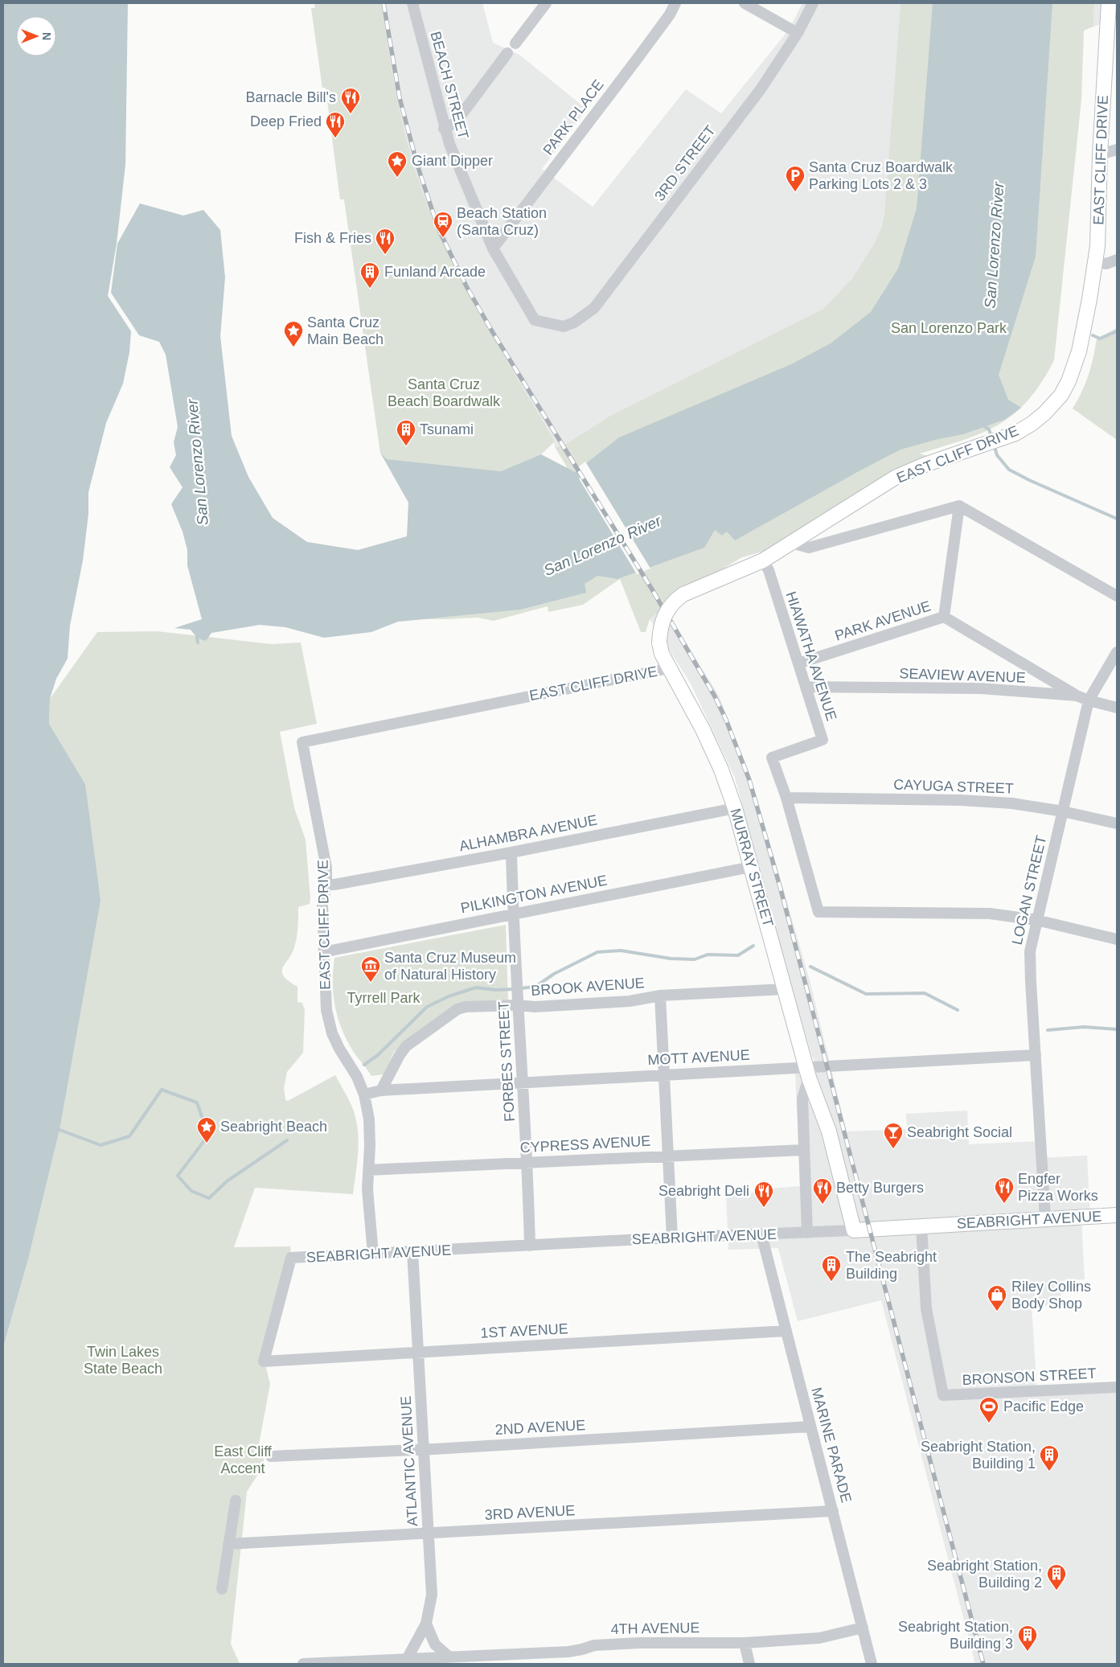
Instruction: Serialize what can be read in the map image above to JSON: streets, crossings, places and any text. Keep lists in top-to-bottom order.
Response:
{
  "streets": {
    "main road": ["EAST CLIFF DRIVE", "MURRAY STREET", "SEABRIGHT AVENUE"],
    "street": [
      "BEACH STREET",
      "PARK PLACE",
      "3RD STREET",
      "PARK AVENUE",
      "HIAWATHA AVENUE",
      "SEAVIEW AVENUE",
      "CAYUGA STREET",
      "ALHAMBRA AVENUE",
      "LOGAN STREET",
      "PILKINGTON AVENUE",
      "BROOK AVENUE",
      "MOTT AVENUE",
      "FORBES STREET",
      "CYPRESS AVENUE",
      "1ST AVENUE",
      "BRONSON STREET",
      "2ND AVENUE",
      "MARINE PARADE",
      "ATLANTIC AVENUE",
      "3RD AVENUE",
      "4TH AVENUE"
    ]
  },
  "crossings": [
    ["BEACH STREET", "PARK PLACE"],
    ["BEACH STREET", "3RD STREET"],
    ["EAST CLIFF DRIVE", "HIAWATHA AVENUE"],
    ["EAST CLIFF DRIVE", "ALHAMBRA AVENUE"],
    ["EAST CLIFF DRIVE", "MURRAY STREET"],
    ["EAST CLIFF DRIVE", "PILKINGTON AVENUE"],
    ["EAST CLIFF DRIVE", "MOTT AVENUE"],
    ["EAST CLIFF DRIVE", "CYPRESS AVENUE"],
    ["EAST CLIFF DRIVE", "SEABRIGHT AVENUE"],
    ["PARK AVENUE", "HIAWATHA AVENUE"],
    ["PARK AVENUE", "SEAVIEW AVENUE"],
    ["HIAWATHA AVENUE", "SEAVIEW AVENUE"],
    ["HIAWATHA AVENUE", "CAYUGA STREET"],
    ["HIAWATHA AVENUE", "LOGAN STREET"],
    ["SEAVIEW AVENUE", "LOGAN STREET"],
    ["CAYUGA STREET", "LOGAN STREET"],
    ["ALHAMBRA AVENUE", "MURRAY STREET"],
    ["ALHAMBRA AVENUE", "FORBES STREET"],
    ["MURRAY STREET", "PILKINGTON AVENUE"],
    ["MURRAY STREET", "BROOK AVENUE"],
    ["MURRAY STREET", "MOTT AVENUE"],
    ["MURRAY STREET", "SEABRIGHT AVENUE"],
    ["LOGAN STREET", "MOTT AVENUE"],
    ["LOGAN STREET", "SEABRIGHT AVENUE"],
    ["PILKINGTON AVENUE", "FORBES STREET"],
    ["BROOK AVENUE", "MOTT AVENUE"],
    ["BROOK AVENUE", "FORBES STREET"],
    ["MOTT AVENUE", "FORBES STREET"],
    ["FORBES STREET", "CYPRESS AVENUE"],
    ["FORBES STREET", "SEABRIGHT AVENUE"],
    ["SEABRIGHT AVENUE", "1ST AVENUE"],
    ["SEABRIGHT AVENUE", "BRONSON STREET"],
    ["SEABRIGHT AVENUE", "MARINE PARADE"],
    ["SEABRIGHT AVENUE", "ATLANTIC AVENUE"],
    ["1ST AVENUE", "MARINE PARADE"],
    ["1ST AVENUE", "ATLANTIC AVENUE"],
    ["2ND AVENUE", "MARINE PARADE"],
    ["2ND AVENUE", "ATLANTIC AVENUE"],
    ["MARINE PARADE", "3RD AVENUE"],
    ["MARINE PARADE", "4TH AVENUE"],
    ["ATLANTIC AVENUE", "3RD AVENUE"],
    ["ATLANTIC AVENUE", "4TH AVENUE"]
  ],
  "water": ["San Lorenzo River"],
  "parks": [
    "San Lorenzo Park",
    "Santa Cruz Beach Boardwalk",
    "Tyrrell Park",
    "Twin Lakes State Beach",
    "East Cliff Accent"
  ],
  "places": {
    "restaurant": [
      "Barnacle Bill's",
      "Deep Fried",
      "Fish & Fries",
      "Engfer Pizza Works",
      "Betty Burgers",
      "Seabright Deli"
    ],
    "place": ["Giant Dipper", "Santa Cruz Main Beach", "Seabright Beach"],
    "parking": ["Santa Cruz Boardwalk Parking Lots 2 & 3"],
    "station": ["Beach Station (Santa Cruz)"],
    "building": [
      "Funland Arcade",
      "Tsunami",
      "The Seabright Building",
      "Seabright Station, Building 1",
      "Seabright Station, Building 2",
      "Seabright Station, Building 3"
    ],
    "museum": ["Santa Cruz Museum of Natural History"],
    "bar": ["Seabright Social"],
    "shop": ["Riley Collins Body Shop"],
    "sports": ["Pacific Edge"]
  },
  "north": "right"
}
